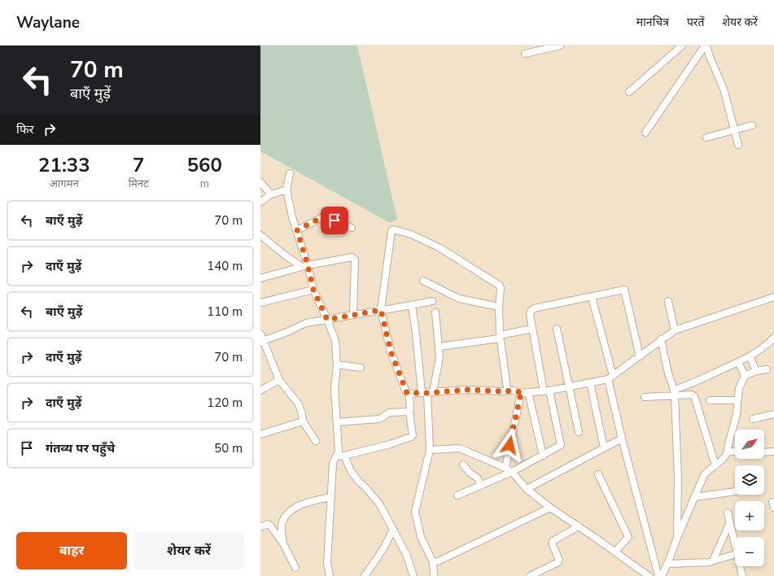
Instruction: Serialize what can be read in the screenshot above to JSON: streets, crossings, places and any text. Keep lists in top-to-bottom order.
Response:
{
  "north": "top right",
  "page": {
    "header": "Waylane",
    "nav": ["मानचित्र", "परतें", "शेयर करें"],
    "turn": ["70 m", "बाएँ मुड़ें"],
    "then": "फिर",
    "eta": [
      "21:33",
      "आगमन",
      "7",
      "मिनट",
      "560",
      "m"
    ],
    "list": [
      {
        "name": "बाएँ मुड़ें",
        "value": "70 m"
      },
      {
        "name": "दाएँ मुड़ें",
        "value": "140 m"
      },
      {
        "name": "बाएँ मुड़ें",
        "value": "110 m"
      },
      {
        "name": "दाएँ मुड़ें",
        "value": "70 m"
      },
      {
        "name": "दाएँ मुड़ें",
        "value": "120 m"
      },
      {
        "name": "गंतव्य पर पहुँचे",
        "value": "50 m"
      }
    ],
    "map_buttons": ["+", "−"],
    "buttons": ["बाहर", "शेयर करें"]
  }
}
